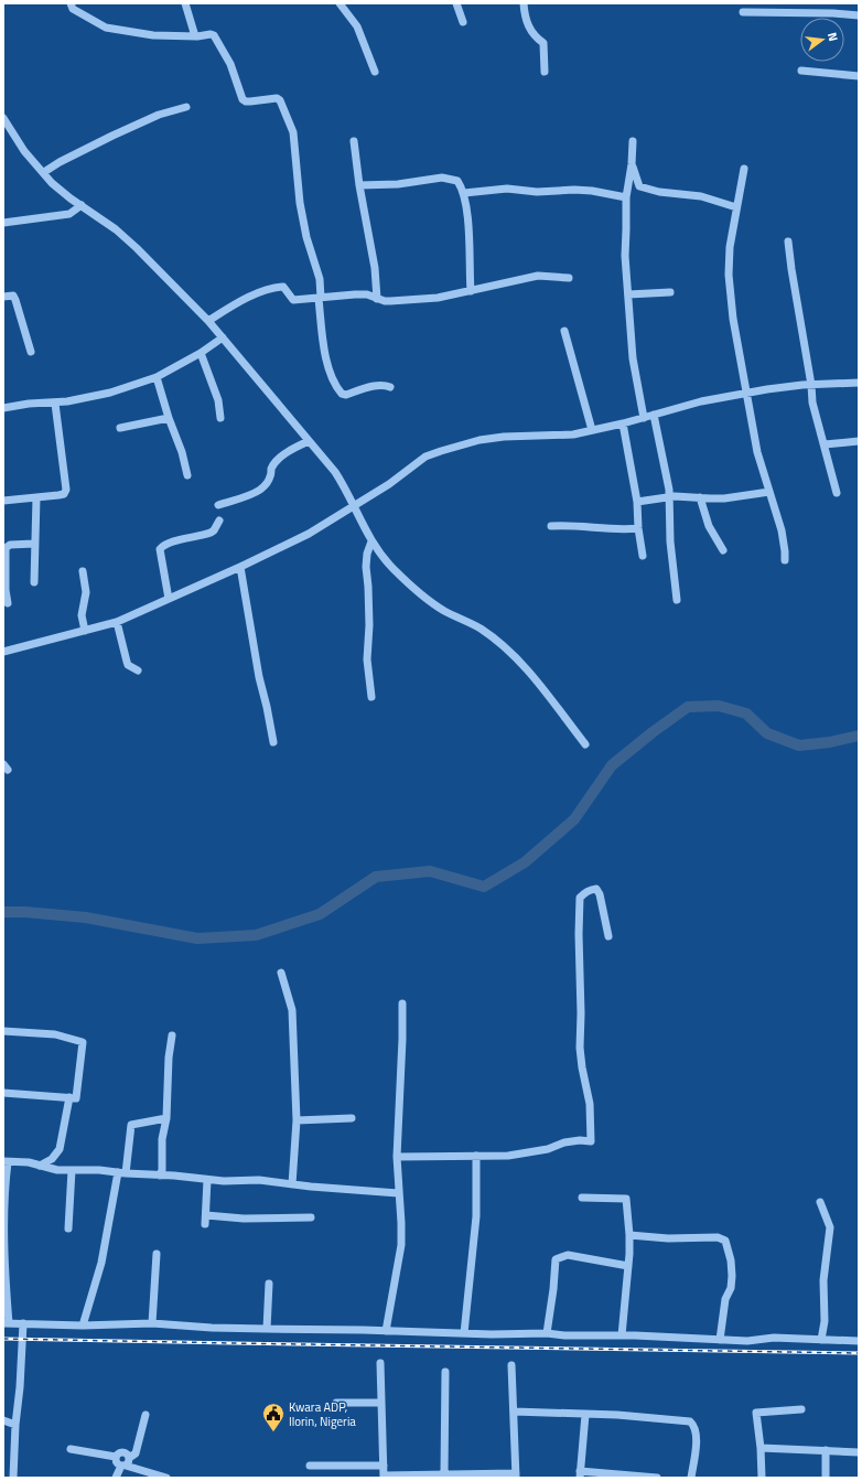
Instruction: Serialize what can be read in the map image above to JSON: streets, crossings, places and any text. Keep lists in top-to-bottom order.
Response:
{
  "places": {
    "public building": ["Kwara ADP, Ilorin, Nigeria"]
  },
  "north": "right"
}
